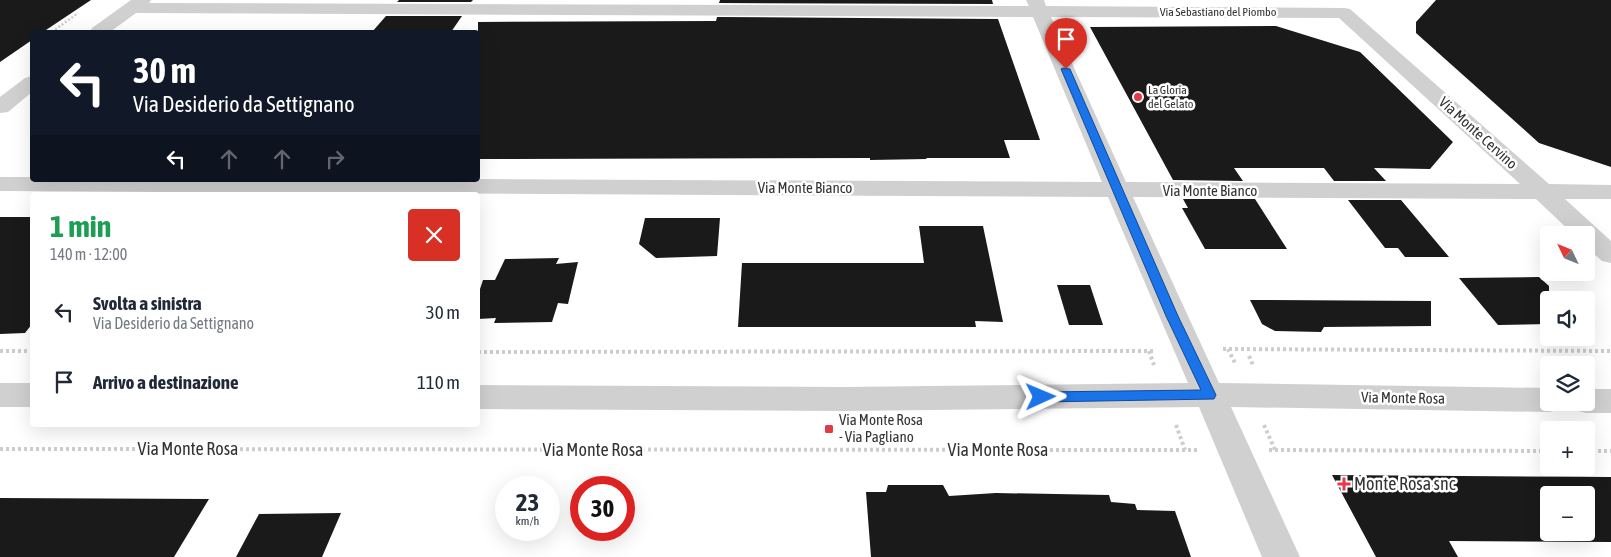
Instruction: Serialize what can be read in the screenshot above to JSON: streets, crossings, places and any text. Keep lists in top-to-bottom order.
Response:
{
  "streets": {
    "street": [
      "Via Sebastiano del Piombo",
      "Via Monte Cervino",
      "Via Monte Bianco",
      "Via Monte Rosa"
    ]
  },
  "crossings": [
    ["Via Sebastiano del Piombo", "Via Monte Cervino"],
    ["Via Monte Cervino", "Via Monte Bianco"]
  ],
  "places": {
    "other": ["La Gloria del Gelato"],
    "transit": ["Via Monte Rosa - Via Pagliano"],
    "health": ["Monte Rosa snc"]
  },
  "north": "top left",
  "page": {
    "turn": ["30 m", "Via Desiderio da Settignano"],
    "heading": ["1 min", "140 m · 12:00"],
    "map_buttons": ["+", "−"],
    "list": [
      {
        "name": "Svolta a sinistra",
        "note": "Via Desiderio da Settignano",
        "value": "30 m"
      },
      {
        "name": "Arrivo a destinazione",
        "value": "110 m"
      }
    ],
    "speed": "23 km/h",
    "limit": "30"
  }
}
